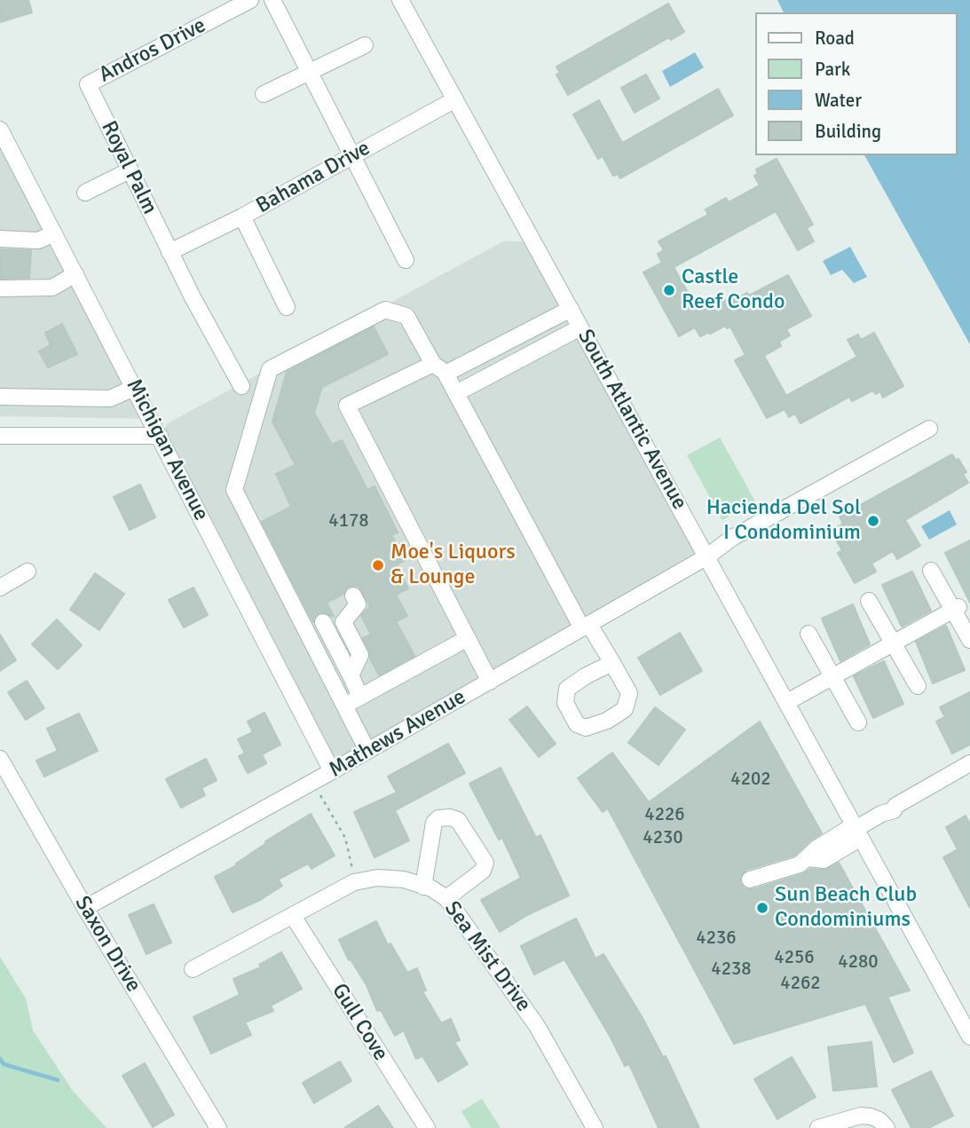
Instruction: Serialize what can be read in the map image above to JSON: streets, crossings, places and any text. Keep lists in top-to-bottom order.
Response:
{
  "streets": {
    "street": [
      "Andros Drive",
      "Royal Palm",
      "Bahama Drive",
      "South Atlantic Avenue",
      "Michigan Avenue",
      "Mathews Avenue",
      "Saxon Drive",
      "Sea Mist Drive",
      "Gull Cove"
    ]
  },
  "crossings": [
    ["Andros Drive", "Royal Palm"],
    ["Royal Palm", "Bahama Drive"],
    ["Bahama Drive", "South Atlantic Avenue"],
    ["South Atlantic Avenue", "Mathews Avenue"],
    ["Michigan Avenue", "Mathews Avenue"],
    ["Mathews Avenue", "Saxon Drive"],
    ["Sea Mist Drive", "Gull Cove"]
  ],
  "places": [
    "Castle Reef Condo",
    "Hacienda Del Sol I Condominium",
    "Moe's Liquors & Lounge",
    "Sun Beach Club Condominiums"
  ],
  "house_numbers": [
    "4178",
    "4202",
    "4226",
    "4230",
    "4236",
    "4256",
    "4280",
    "4238",
    "4262"
  ],
  "legend": [
    "Road",
    "Park",
    "Water",
    "Building"
  ]
}
